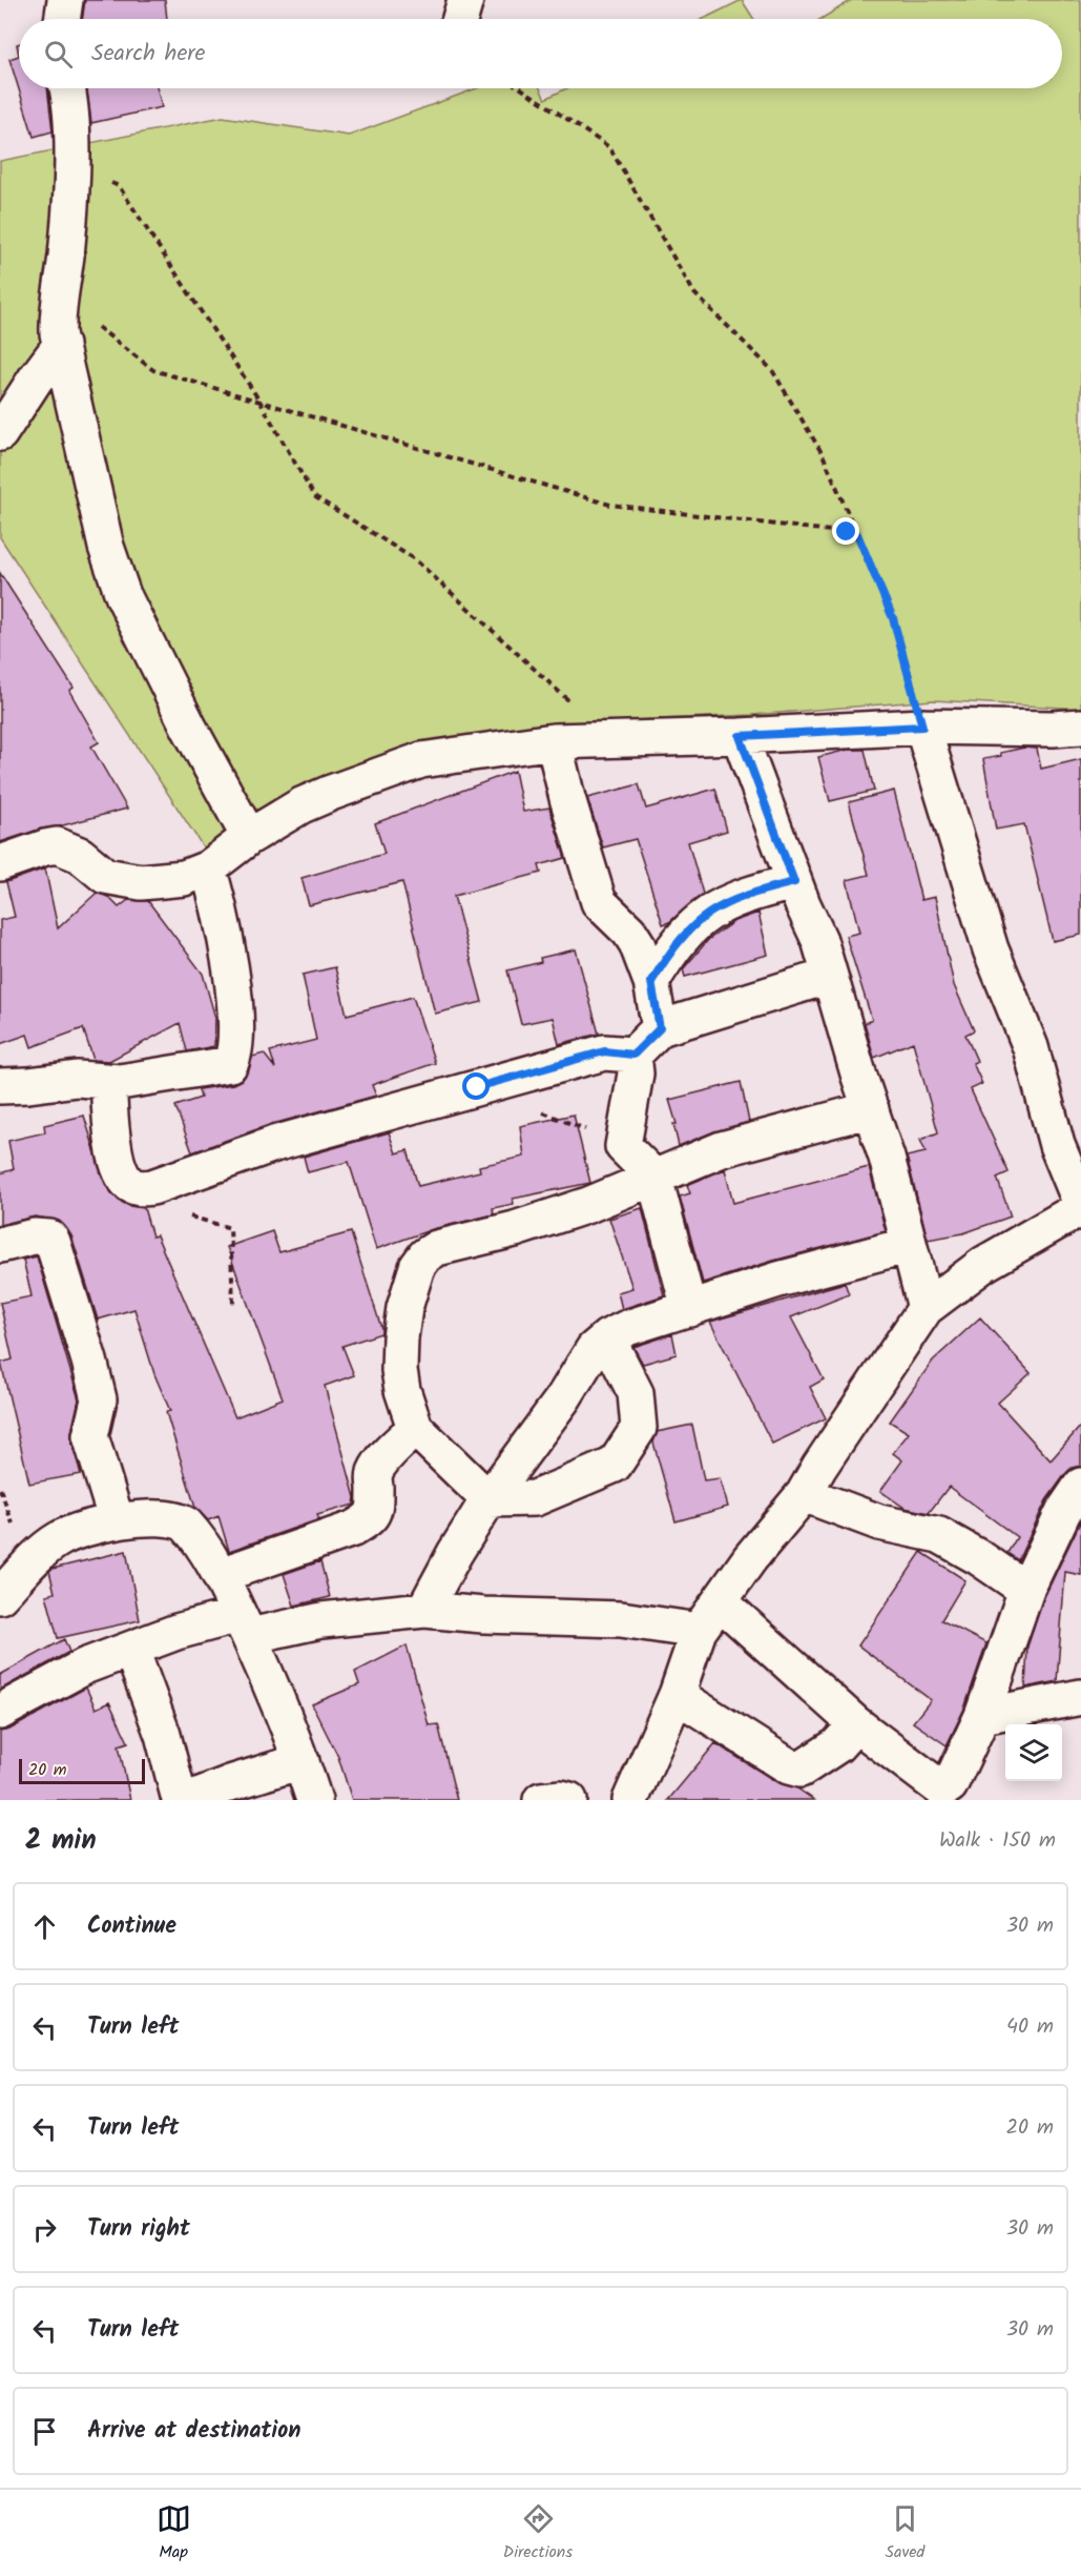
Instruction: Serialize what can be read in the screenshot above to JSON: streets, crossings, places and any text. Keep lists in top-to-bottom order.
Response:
{
  "scale_bar": "20 m",
  "page": {
    "search": "Search here",
    "scale": "20 m",
    "heading": ["2 min", "Walk · 150 m"],
    "list": [
      ["Continue", "30 m"],
      ["Turn left", "40 m"],
      ["Turn left", "20 m"],
      ["Turn right", "30 m"],
      ["Turn left", "30 m"],
      "Arrive at destination"
    ],
    "nav": ["Map", "Directions", "Saved"]
  }
}
